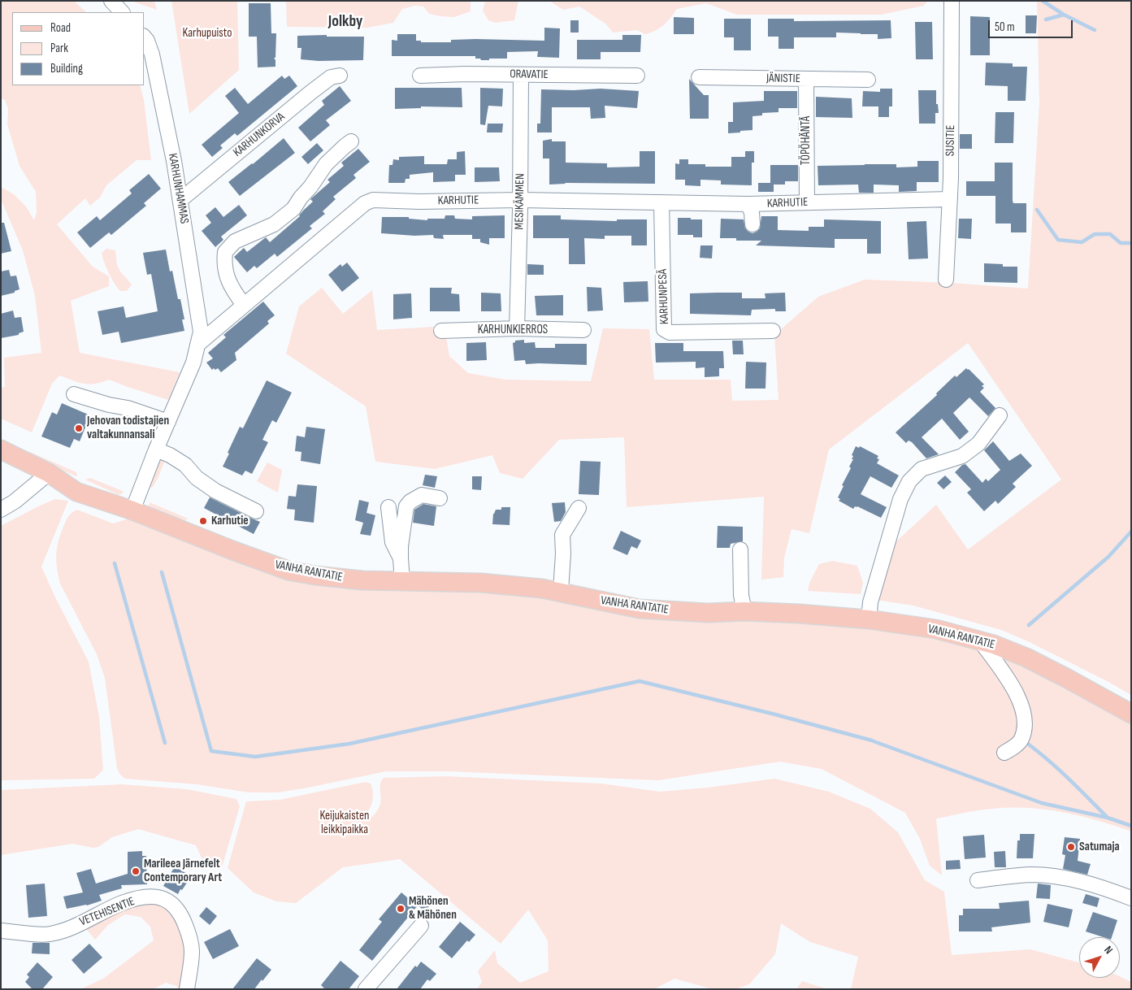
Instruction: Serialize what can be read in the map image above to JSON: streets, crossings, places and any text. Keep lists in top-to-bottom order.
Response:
{
  "streets": {
    "main road": ["VANHA RANTATIE"],
    "street": [
      "ORAVATIE",
      "JÄNISTIE",
      "KARHUNKORVA",
      "TÖPÖHÄNTÄ",
      "SUSITIE",
      "KARHUNHAMMAS",
      "KARHUTIE",
      "MESIKÄMMEN",
      "KARHUNPESÄ",
      "KARHUNKIERROS",
      "VETEHISENTIE"
    ]
  },
  "crossings": [
    ["ORAVATIE", "MESIKÄMMEN"],
    ["JÄNISTIE", "TÖPÖHÄNTÄ"],
    ["KARHUNKORVA", "KARHUNHAMMAS"],
    ["TÖPÖHÄNTÄ", "KARHUTIE"],
    ["SUSITIE", "KARHUTIE"],
    ["KARHUNHAMMAS", "KARHUTIE"],
    ["KARHUTIE", "MESIKÄMMEN"],
    ["KARHUTIE", "KARHUNPESÄ"],
    ["MESIKÄMMEN", "KARHUNKIERROS"]
  ],
  "districts": ["Jolkby"],
  "parks": ["Karhupuisto", "Keijukaisten leikkipaikka"],
  "places": [
    "Jehovan todistajien valtakunnansali",
    "Karhutie",
    "Satumaja",
    "Marileea Järnefelt Contemporary Art",
    "Mähönen & Mähönen"
  ],
  "legend": ["Road", "Park", "Building"],
  "scale_bar": "50 m",
  "north": "top right"
}
